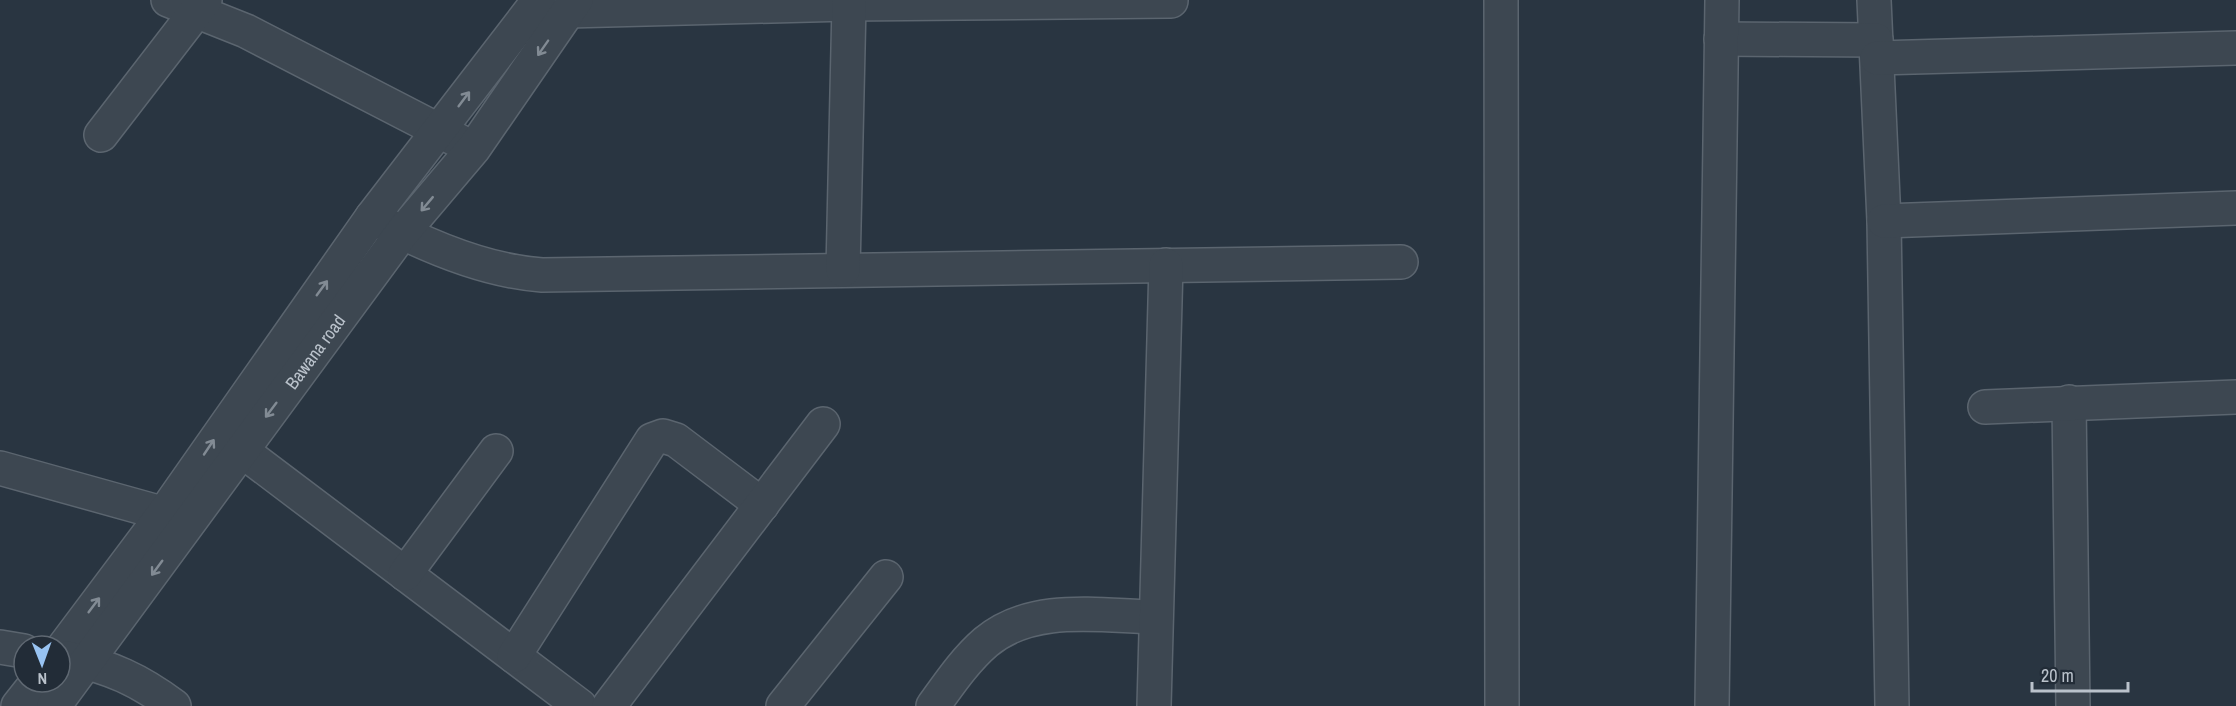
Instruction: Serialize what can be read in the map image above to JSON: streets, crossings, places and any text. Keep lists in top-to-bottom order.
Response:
{
  "streets": {
    "street": ["Bawana road"]
  },
  "scale_bar": "20 m",
  "north": "bottom"
}
